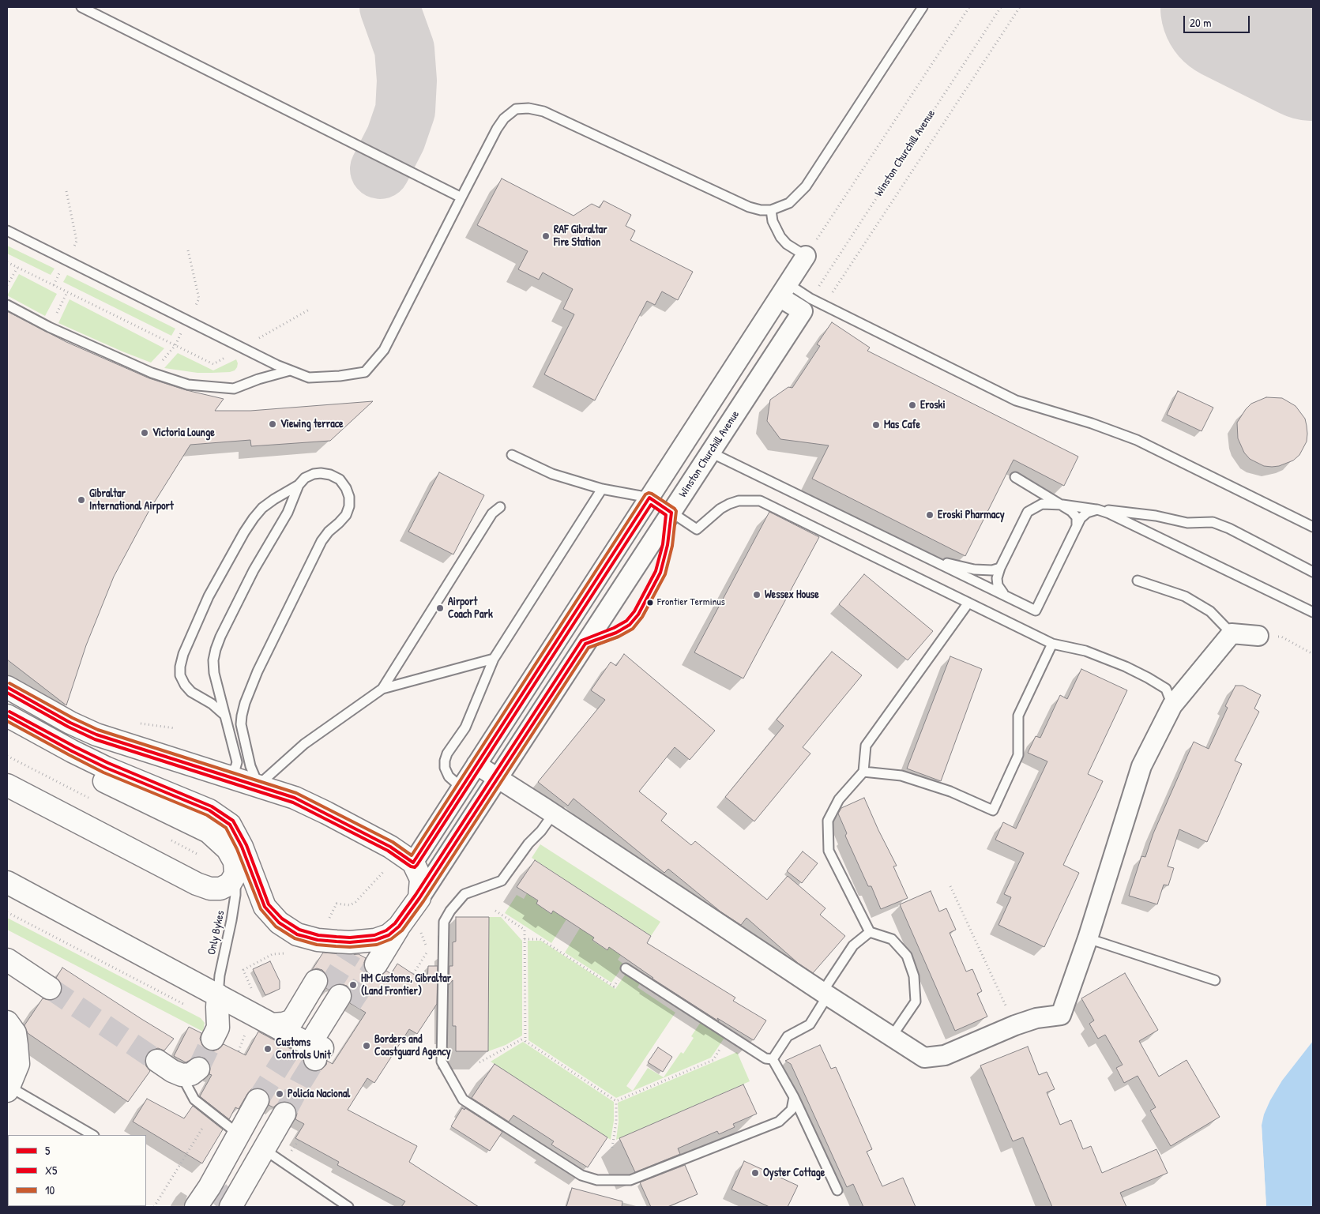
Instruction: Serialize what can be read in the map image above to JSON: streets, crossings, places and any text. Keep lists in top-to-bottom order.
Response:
{
  "streets": {
    "highway": ["Winston Churchill Avenue"],
    "lane": ["Only Bykes"]
  },
  "places": [
    "RAF Gibraltar Fire Station",
    "Eroski",
    "Viewing terrace",
    "Mas Cafe",
    "Victoria Lounge",
    "Gibraltar International Airport",
    "Eroski Pharmacy",
    "Wessex House",
    "Frontier Terminus",
    "Airport Coach Park",
    "HM Customs, Gibraltar (Land Frontier)",
    "Borders and Coastguard Agency",
    "Customs Controls Unit",
    "Policía Nacional",
    "Oyster Cottage"
  ],
  "lines": ["transit line 10", "transit line 5", "transit line X5"],
  "legend": ["5", "X5", "10"],
  "scale_bar": "20 m"
}
